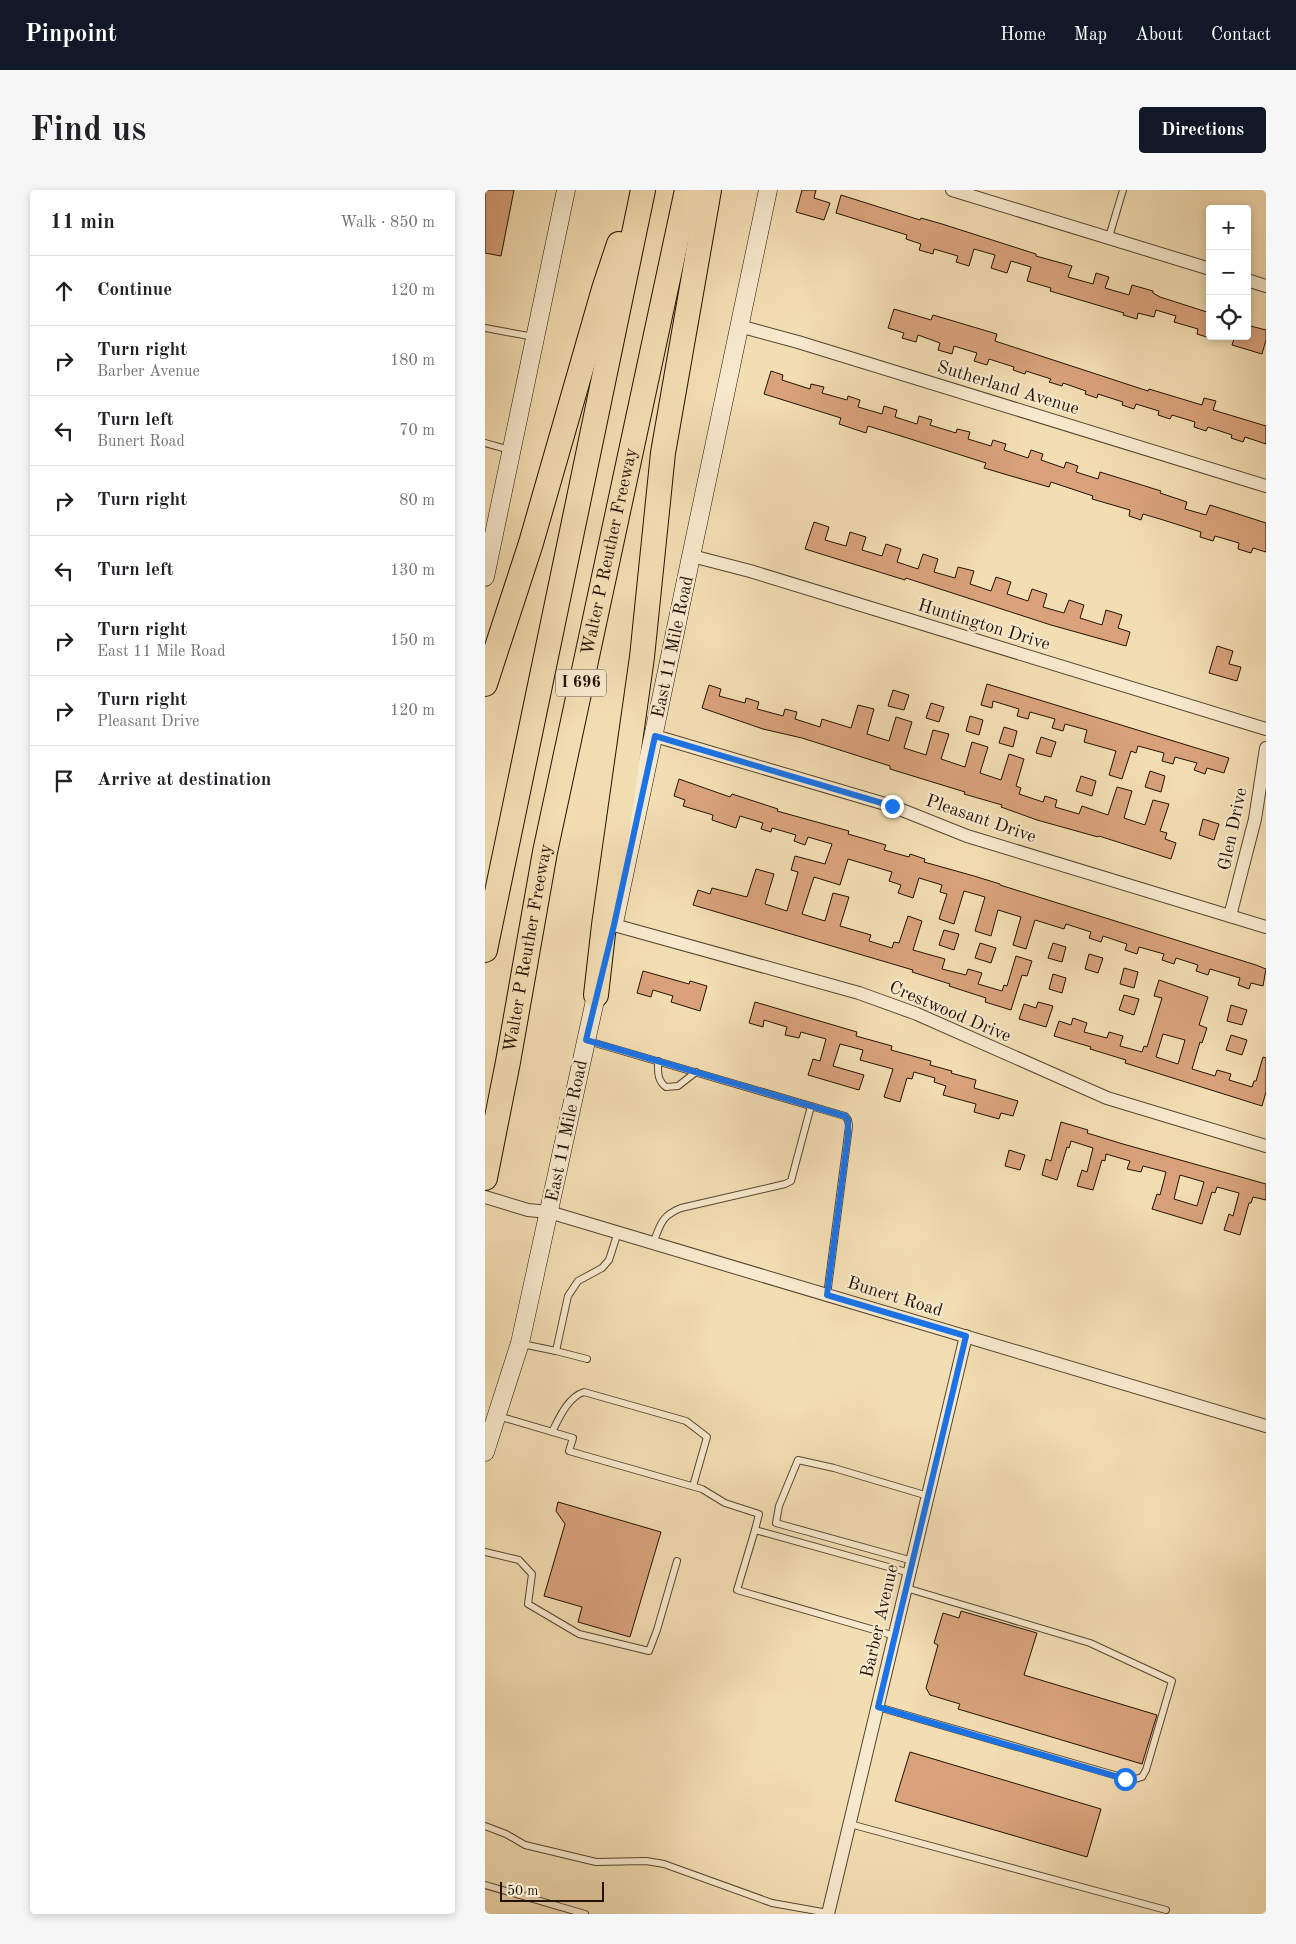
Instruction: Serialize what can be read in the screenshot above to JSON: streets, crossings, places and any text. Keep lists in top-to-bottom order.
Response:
{
  "streets": {
    "highway": ["Walter P Reuther Freeway", "I 696"],
    "main road": ["East 11 Mile Road"],
    "street": [
      "Sutherland Avenue",
      "Huntington Drive",
      "Pleasant Drive",
      "Glen Drive",
      "Crestwood Drive",
      "Bunert Road",
      "Barber Avenue"
    ]
  },
  "crossings": [
    ["Sutherland Avenue", "East 11 Mile Road"],
    ["Huntington Drive", "East 11 Mile Road"],
    ["East 11 Mile Road", "Pleasant Drive"],
    ["East 11 Mile Road", "Crestwood Drive"],
    ["East 11 Mile Road", "Bunert Road"],
    ["Pleasant Drive", "Glen Drive"],
    ["Bunert Road", "Barber Avenue"]
  ],
  "scale_bar": "50 m",
  "page": {
    "header": "Pinpoint",
    "nav": [
      "Home",
      "Map",
      "About",
      "Contact"
    ],
    "buttons": "Directions",
    "title": "Find us",
    "heading": ["11 min", "Walk · 850 m"],
    "map_buttons": ["+", "−"],
    "list": [
      ["Continue", "120 m"],
      ["Turn right", "Barber Avenue", "180 m"],
      ["Turn left", "Bunert Road", "70 m"],
      ["Turn right", "80 m"],
      ["Turn left", "130 m"],
      ["Turn right", "East 11 Mile Road", "150 m"],
      ["Turn right", "Pleasant Drive", "120 m"],
      "Arrive at destination"
    ],
    "scale": "50 m"
  }
}
